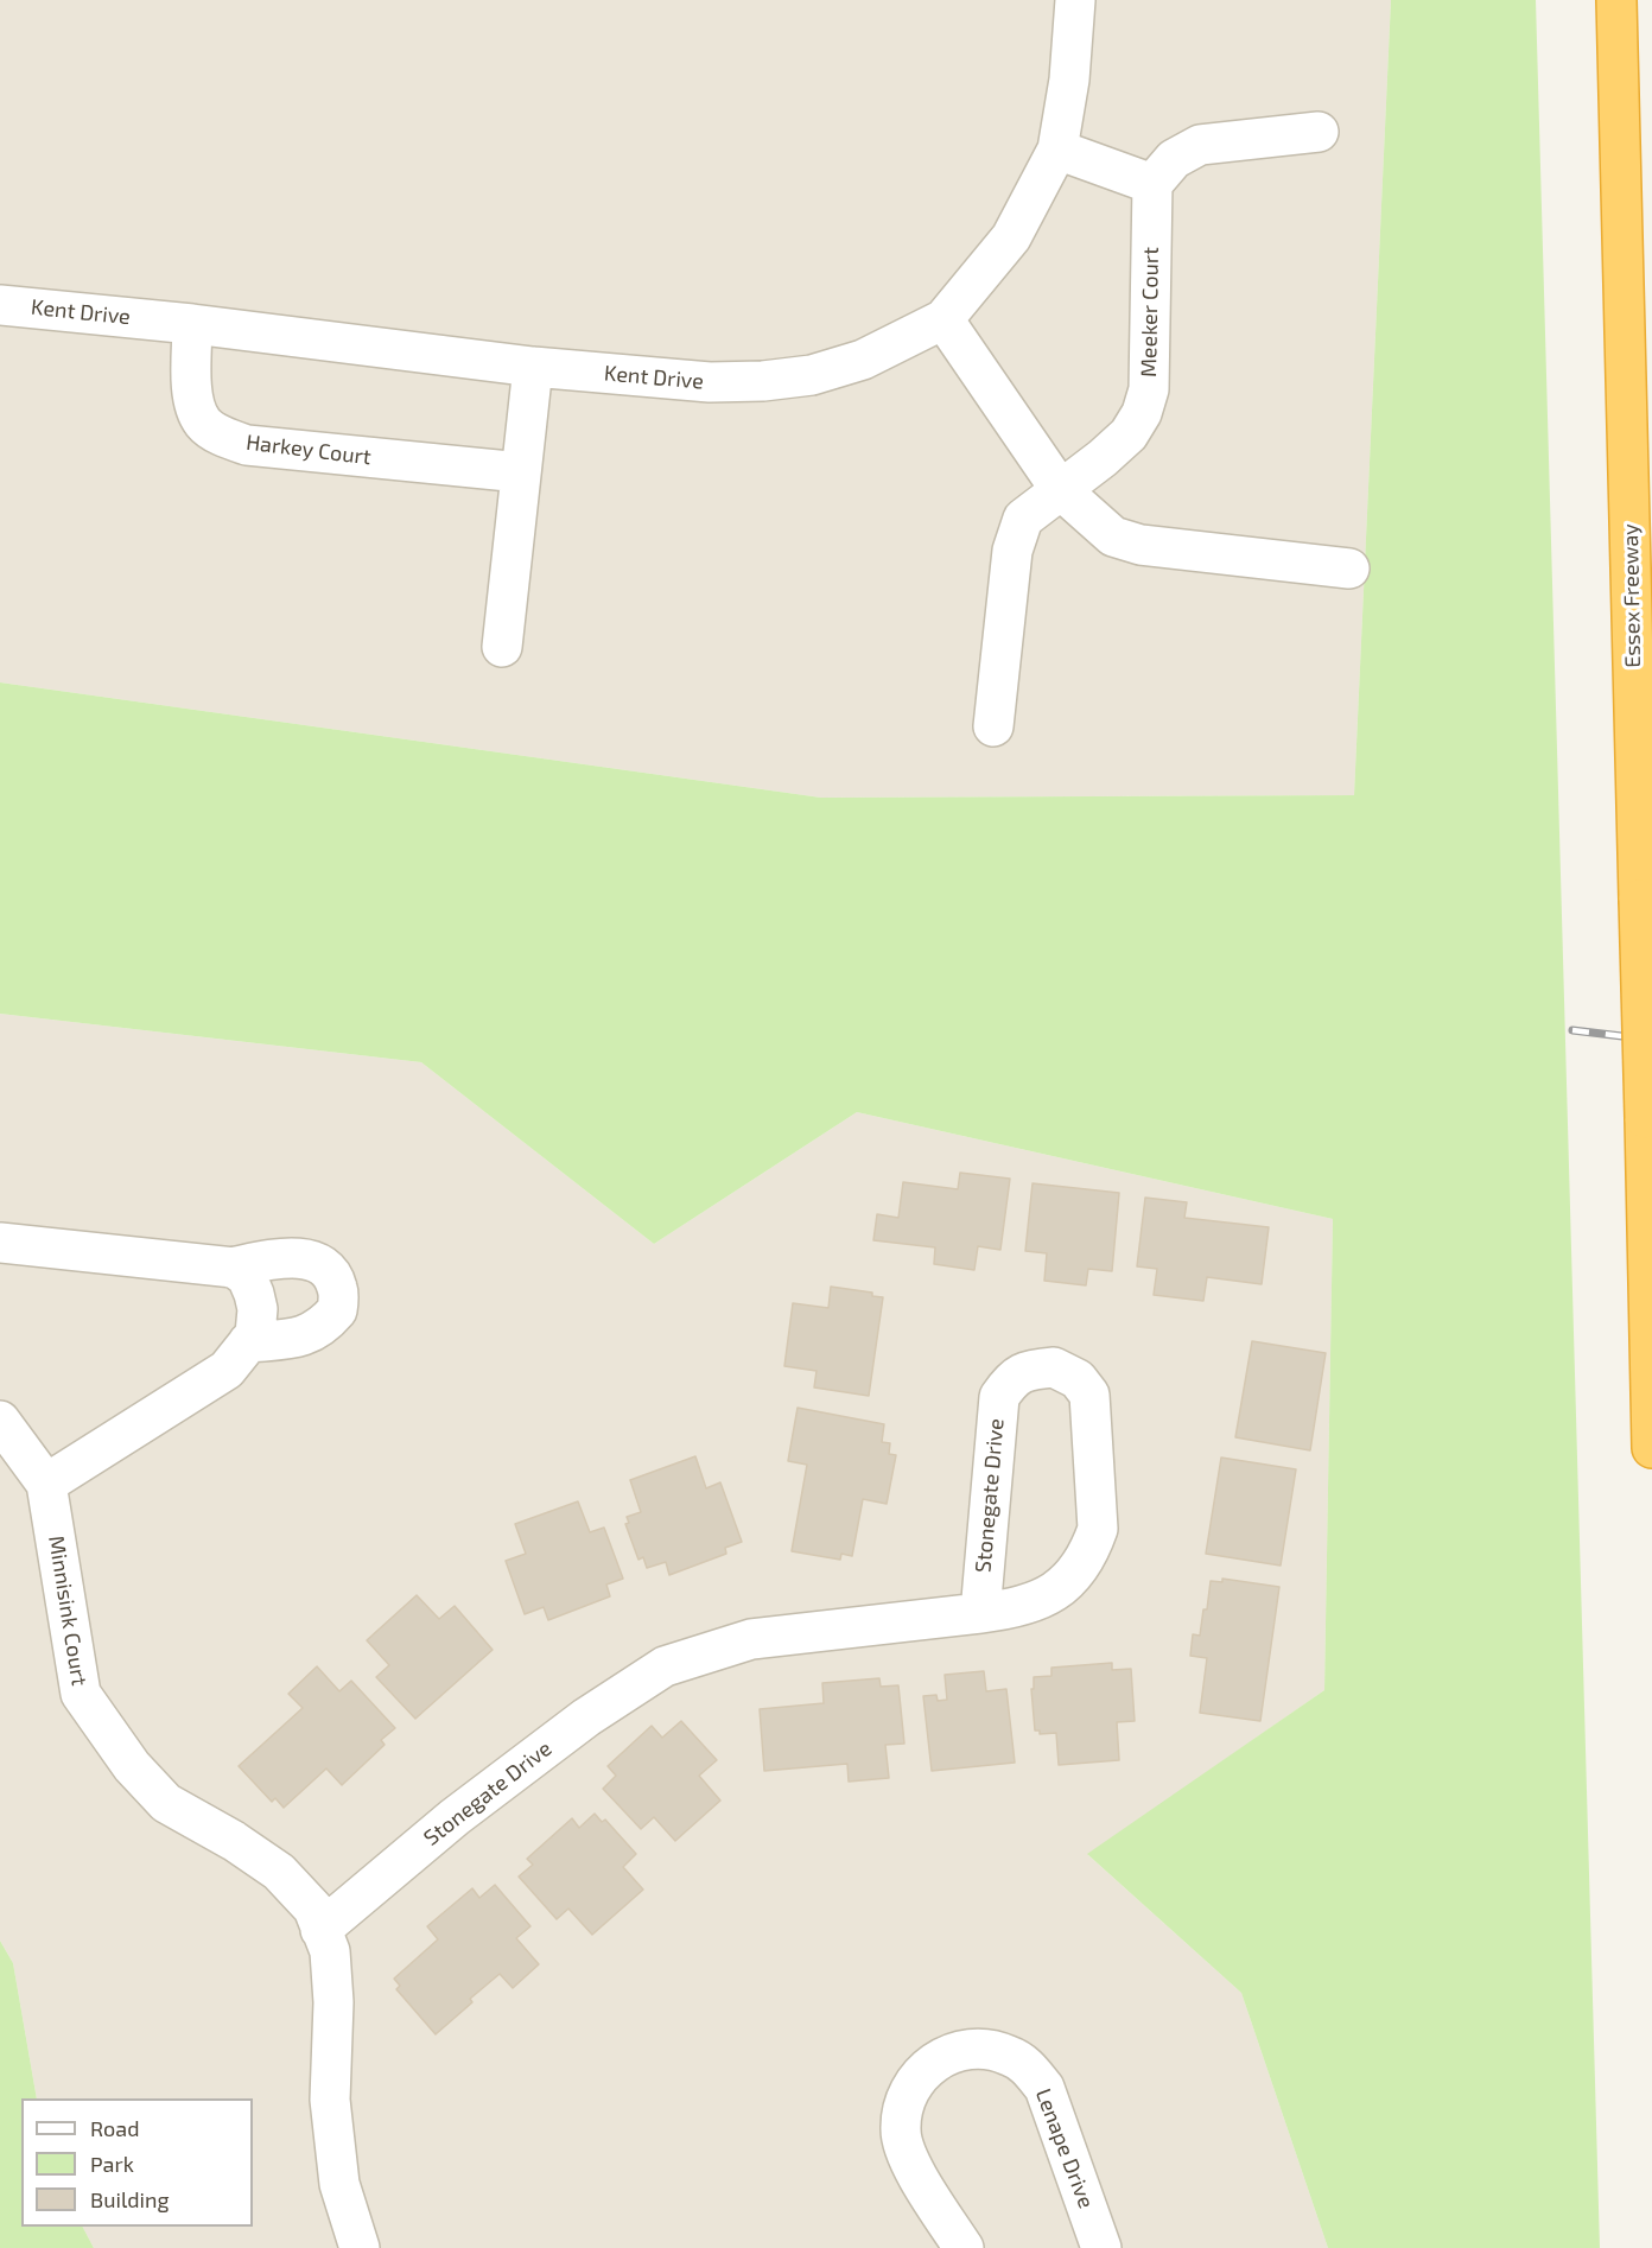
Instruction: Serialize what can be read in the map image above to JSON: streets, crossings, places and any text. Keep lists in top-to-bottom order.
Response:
{
  "streets": {
    "highway": ["Essex Freeway"],
    "street": [
      "Kent Drive",
      "Meeker Court",
      "Harkey Court",
      "Stonegate Drive",
      "Minnisink Court",
      "Lenape Drive"
    ]
  },
  "crossings": [
    ["Kent Drive", "Harkey Court"],
    ["Stonegate Drive", "Minnisink Court"]
  ],
  "legend": ["Road", "Park", "Building"]
}
